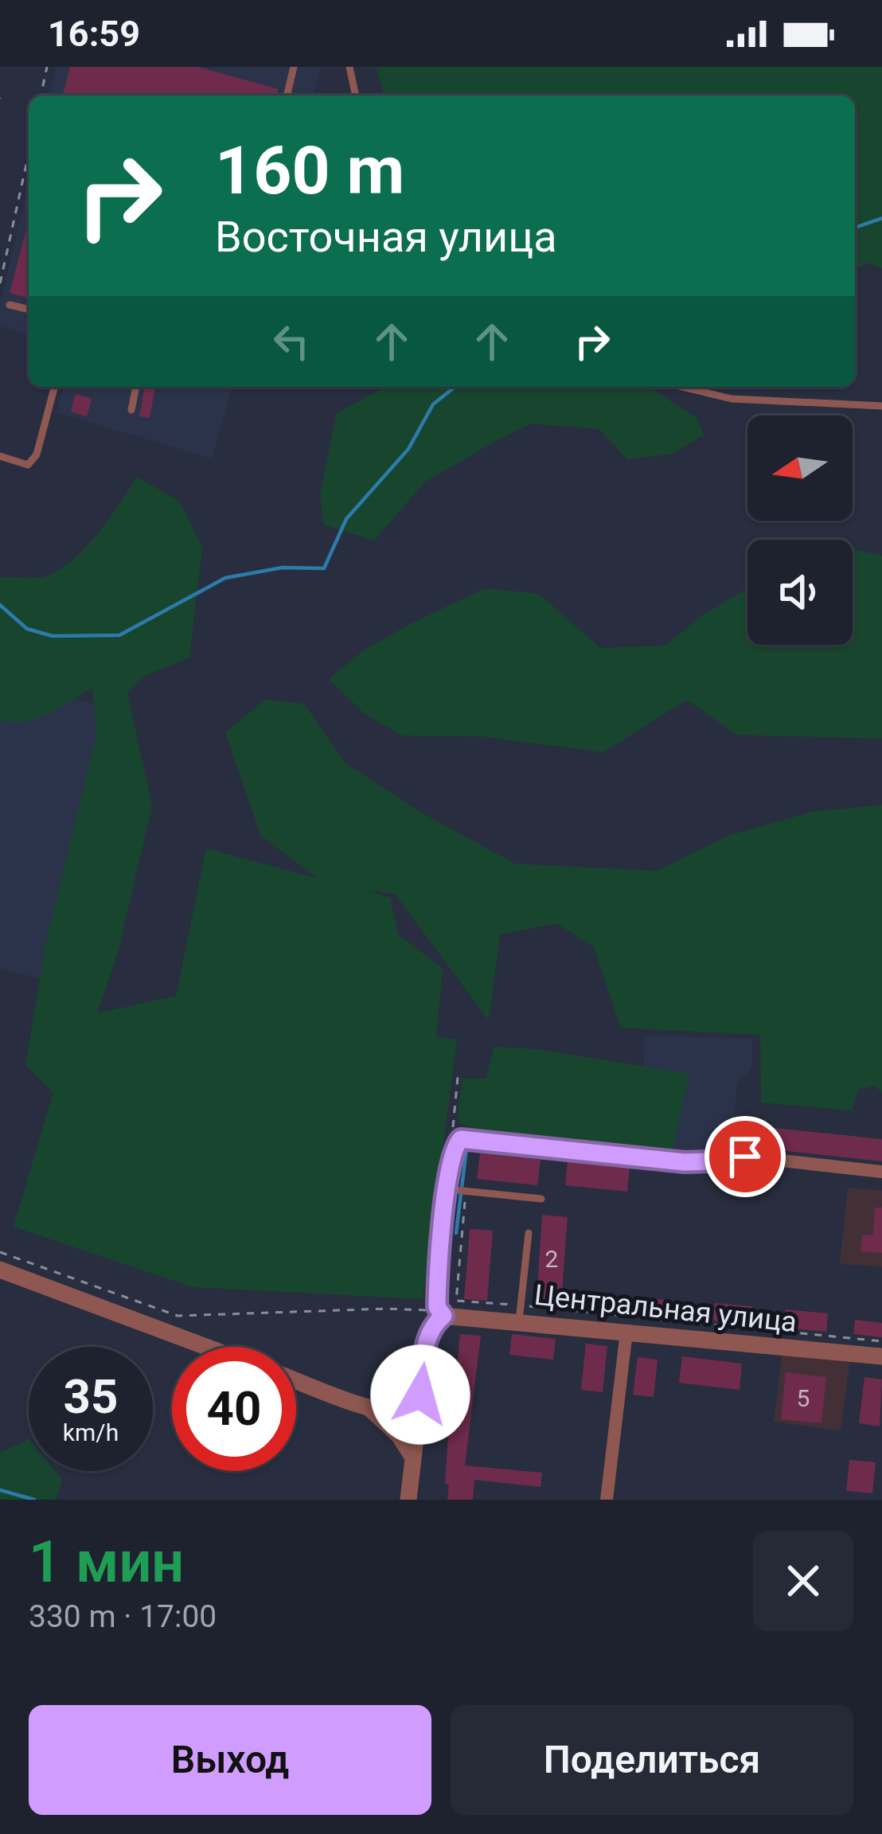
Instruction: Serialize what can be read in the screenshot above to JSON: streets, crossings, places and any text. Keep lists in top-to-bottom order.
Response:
{
  "streets": {
    "street": ["Центральная улица"]
  },
  "house_numbers": ["2", "5"],
  "north": "left",
  "page": {
    "status": "16:59",
    "turn": ["160 m", "Восточная улица"],
    "speed": "35 km/h",
    "limit": "40",
    "heading": ["1 мин", "330 m · 17:00"],
    "buttons": ["Выход", "Поделиться"]
  }
}
